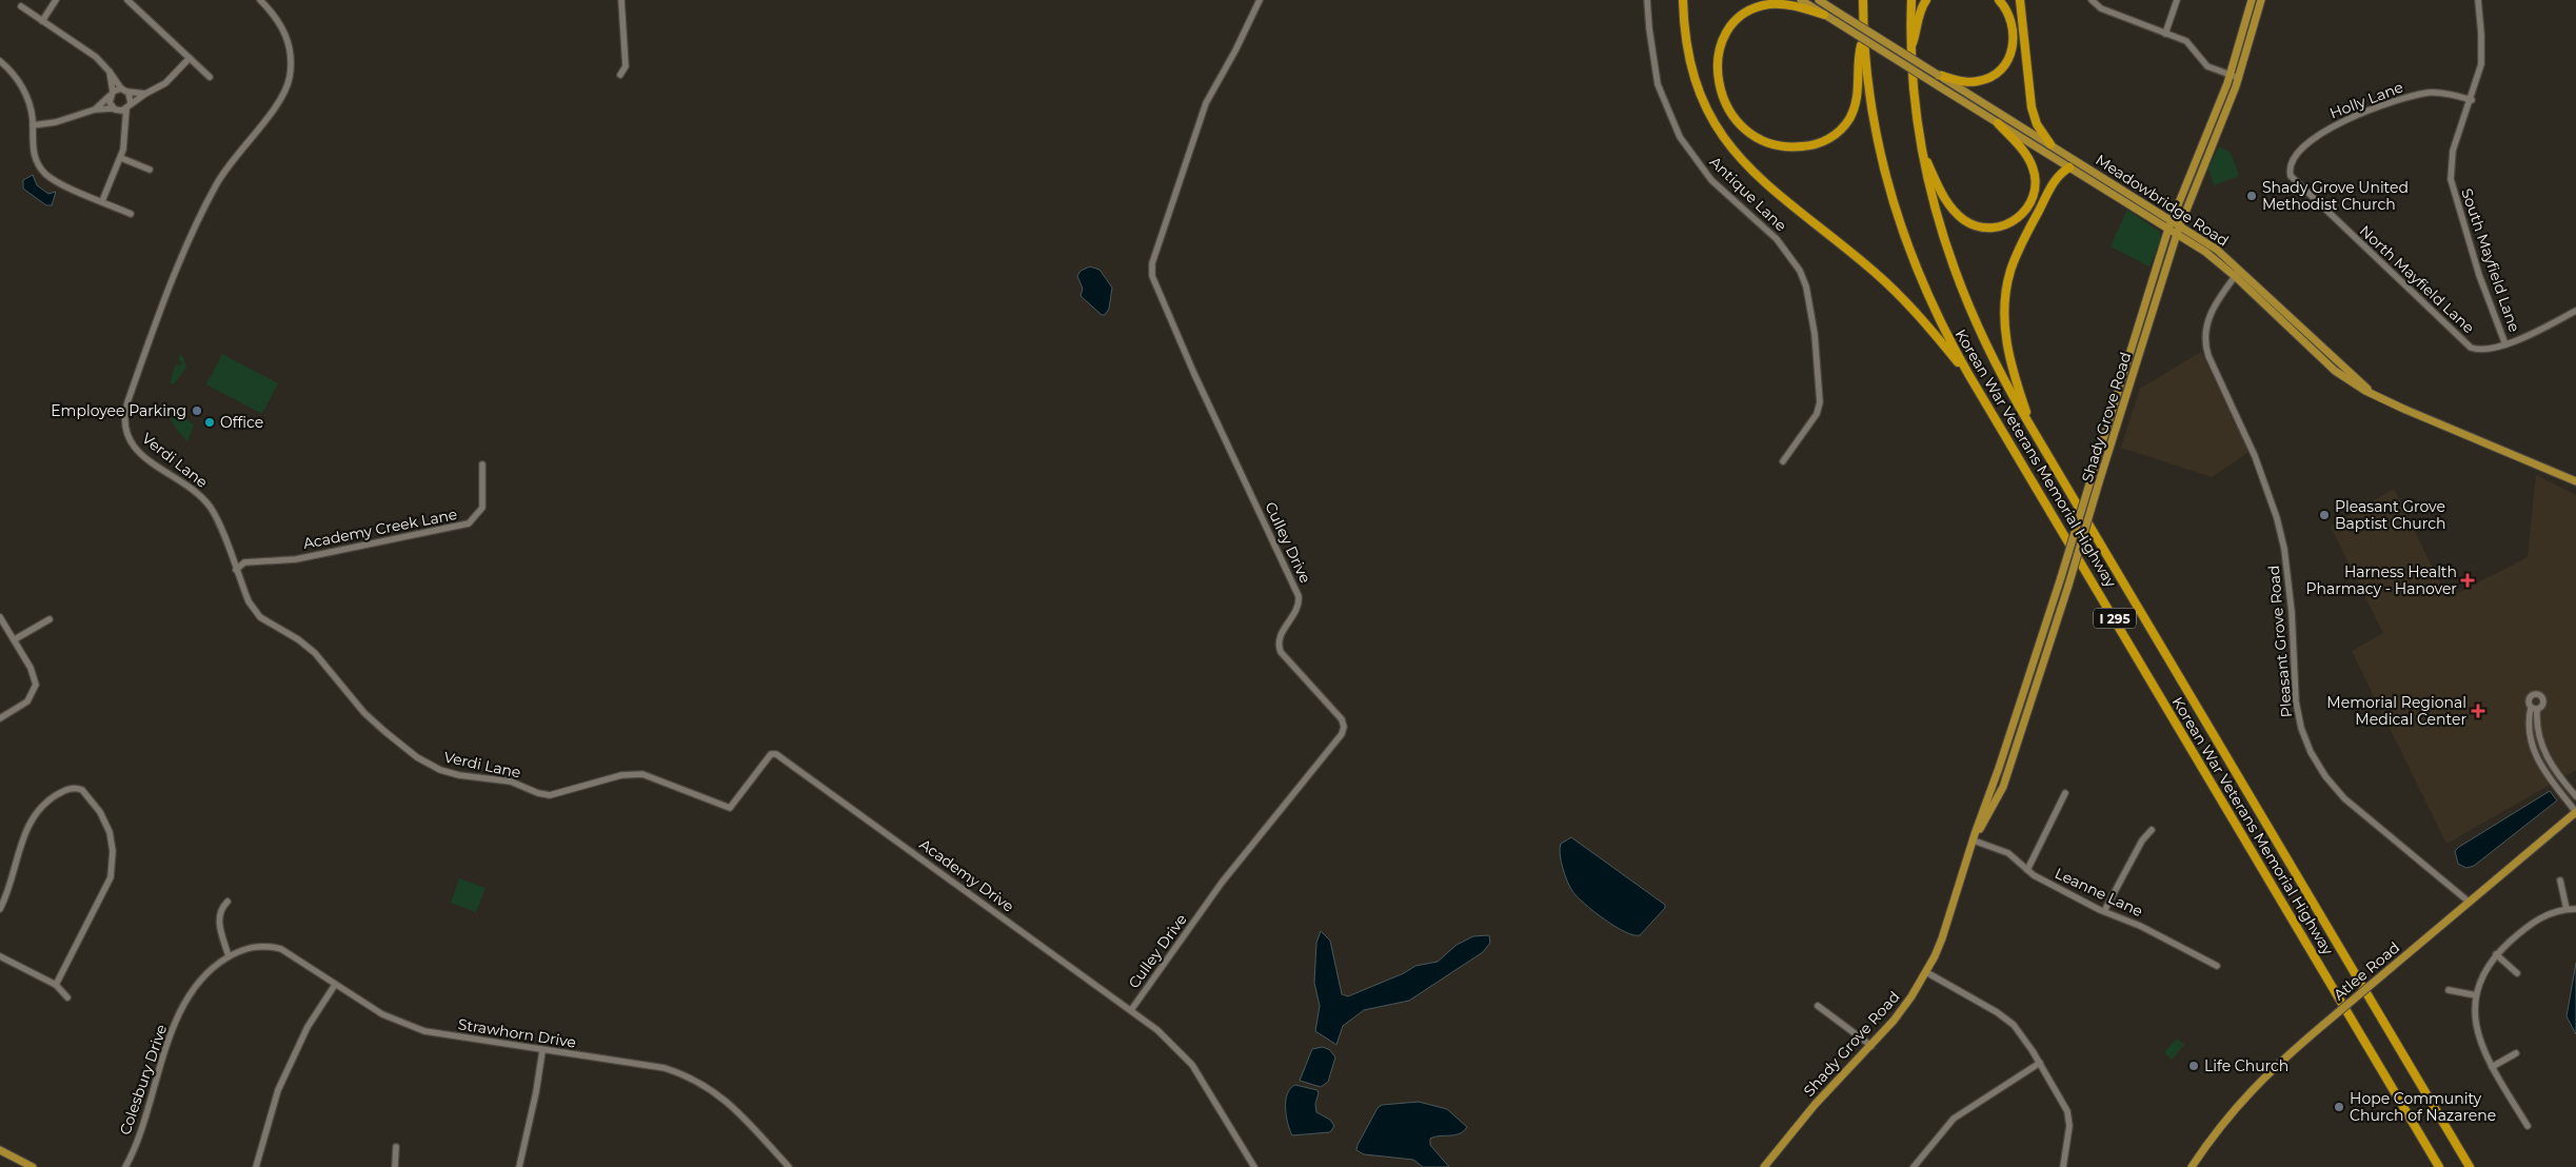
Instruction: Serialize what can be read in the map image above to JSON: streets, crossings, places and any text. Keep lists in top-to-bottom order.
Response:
{
  "streets": {
    "highway": ["Korean War Veterans Memorial Highway", "I 295"],
    "main road": ["Meadowbridge Road", "Shady Grove Road", "Atlee Road"],
    "street": [
      "Holly Lane",
      "Antique Lane",
      "South Mayfield Lane",
      "North Mayfield Lane",
      "Verdi Lane",
      "Academy Creek Lane",
      "Culley Drive",
      "Pleasant Grove Road",
      "Academy Drive",
      "Leanne Lane",
      "Strawhorn Drive",
      "Colesbury Drive"
    ]
  },
  "crossings": [
    ["Holly Lane", "South Mayfield Lane"],
    ["Holly Lane", "North Mayfield Lane"],
    ["Meadowbridge Road", "Shady Grove Road"],
    ["Meadowbridge Road", "Pleasant Grove Road"],
    ["South Mayfield Lane", "North Mayfield Lane"],
    ["Shady Grove Road", "Leanne Lane"],
    ["Verdi Lane", "Academy Creek Lane"],
    ["Verdi Lane", "Academy Drive"],
    ["Culley Drive", "Academy Drive"],
    ["Pleasant Grove Road", "Atlee Road"],
    ["Strawhorn Drive", "Colesbury Drive"]
  ],
  "places": {
    "other": [
      "Shady Grove United Methodist Church",
      "Employee Parking",
      "Office",
      "Pleasant Grove Baptist Church",
      "Life Church",
      "Hope Community Church of Nazarene"
    ],
    "health": ["Harness Health Pharmacy - Hanover", "Memorial Regional Medical Center"]
  }
}
